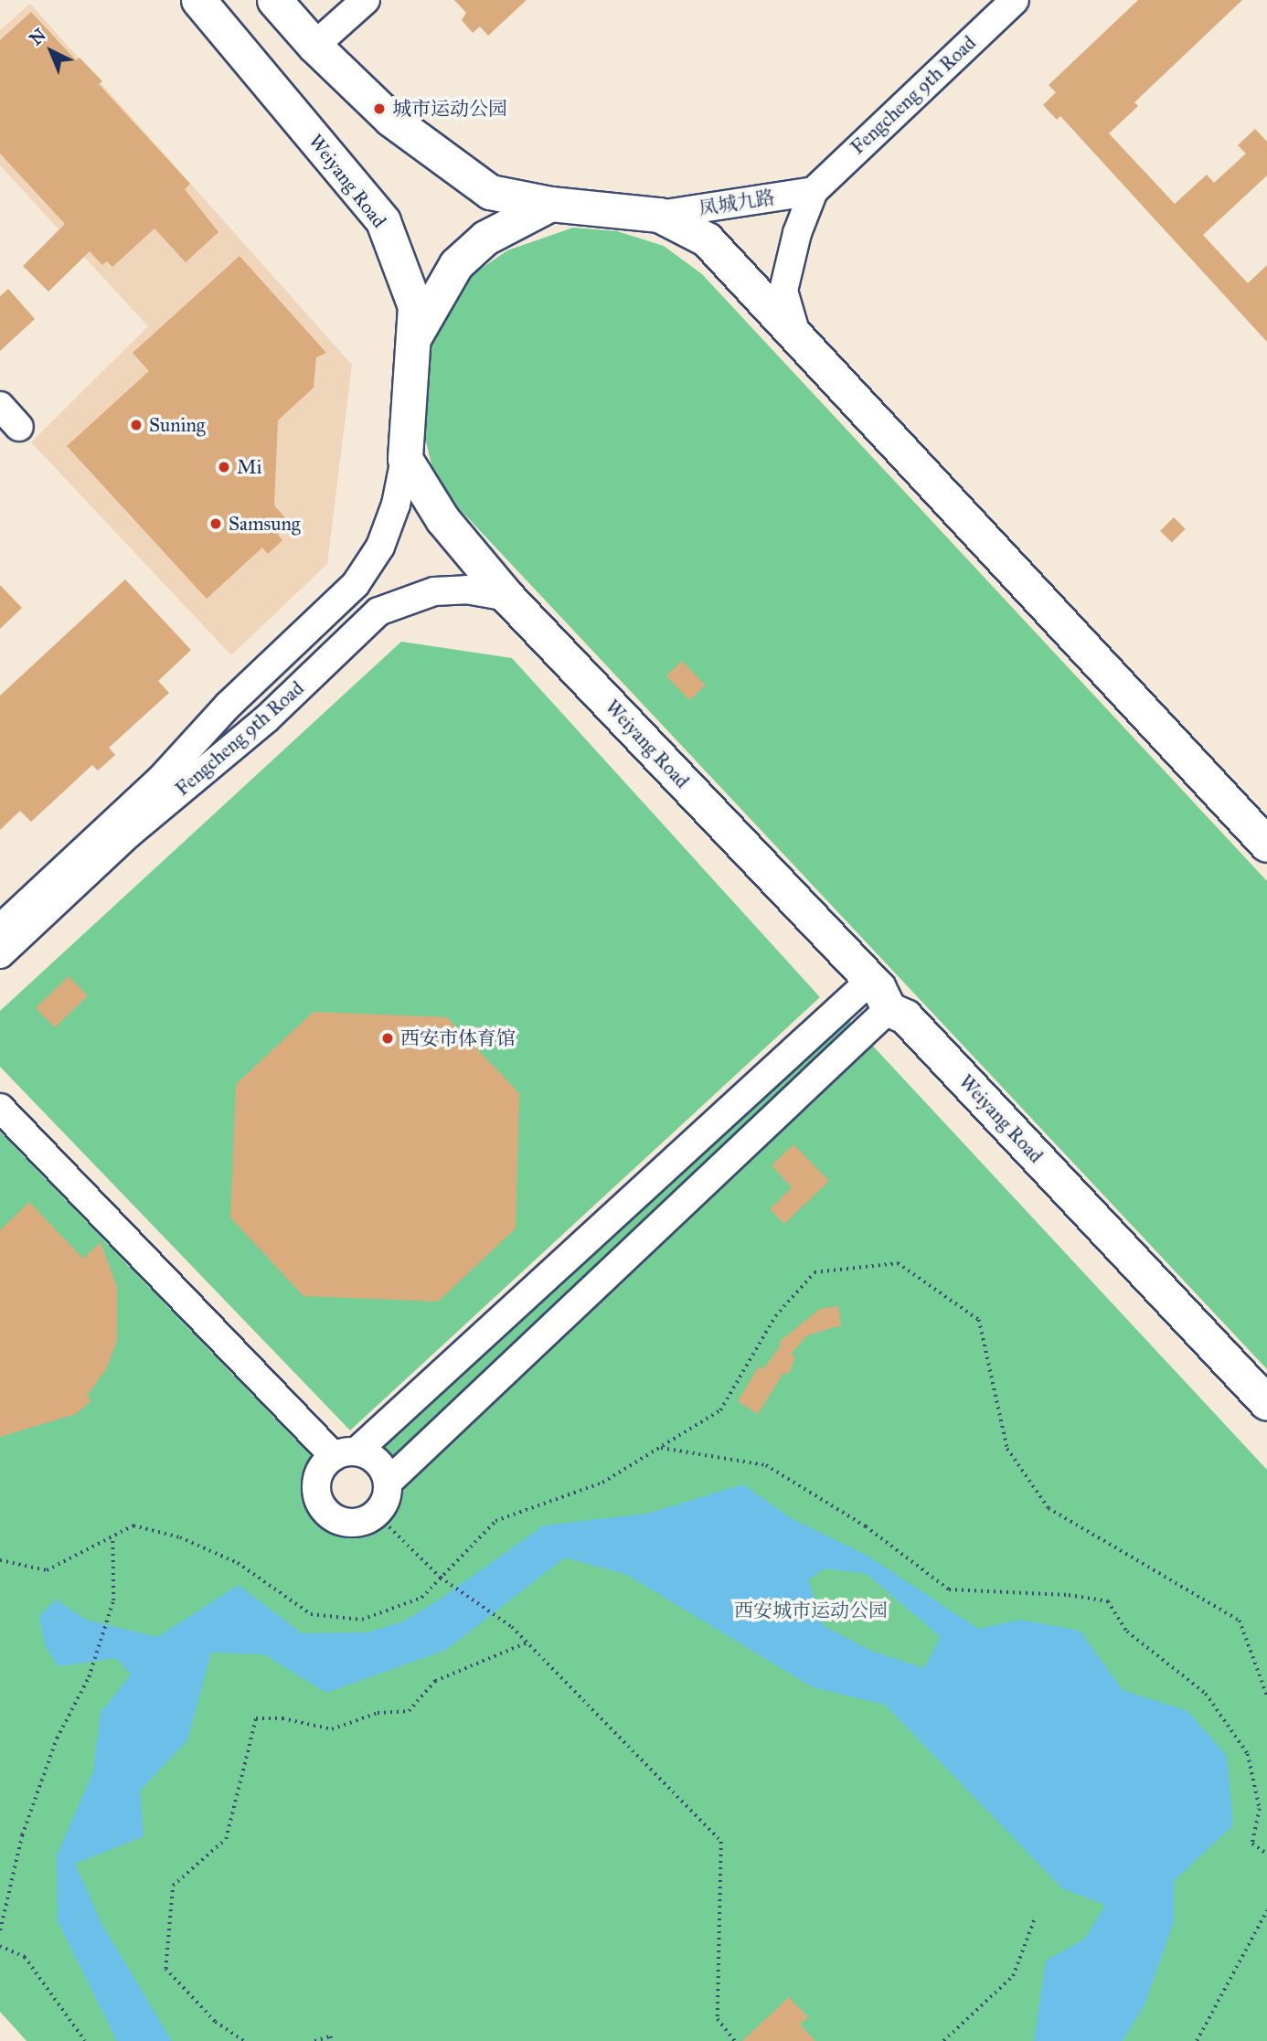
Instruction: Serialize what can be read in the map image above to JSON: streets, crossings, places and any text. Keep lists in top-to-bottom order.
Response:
{
  "streets": {
    "main road": ["Weiyang Road"],
    "street": ["Fengcheng 9th Road", "凤城九路"]
  },
  "crossings": [
    ["Fengcheng 9th Road", "Weiyang Road"],
    ["Fengcheng 9th Road", "凤城九路"]
  ],
  "parks": ["西安城市运动公园"],
  "places": [
    "城市运动公园",
    "Suning",
    "Mi",
    "Samsung",
    "西安市体育馆"
  ],
  "north": "top left"
}
